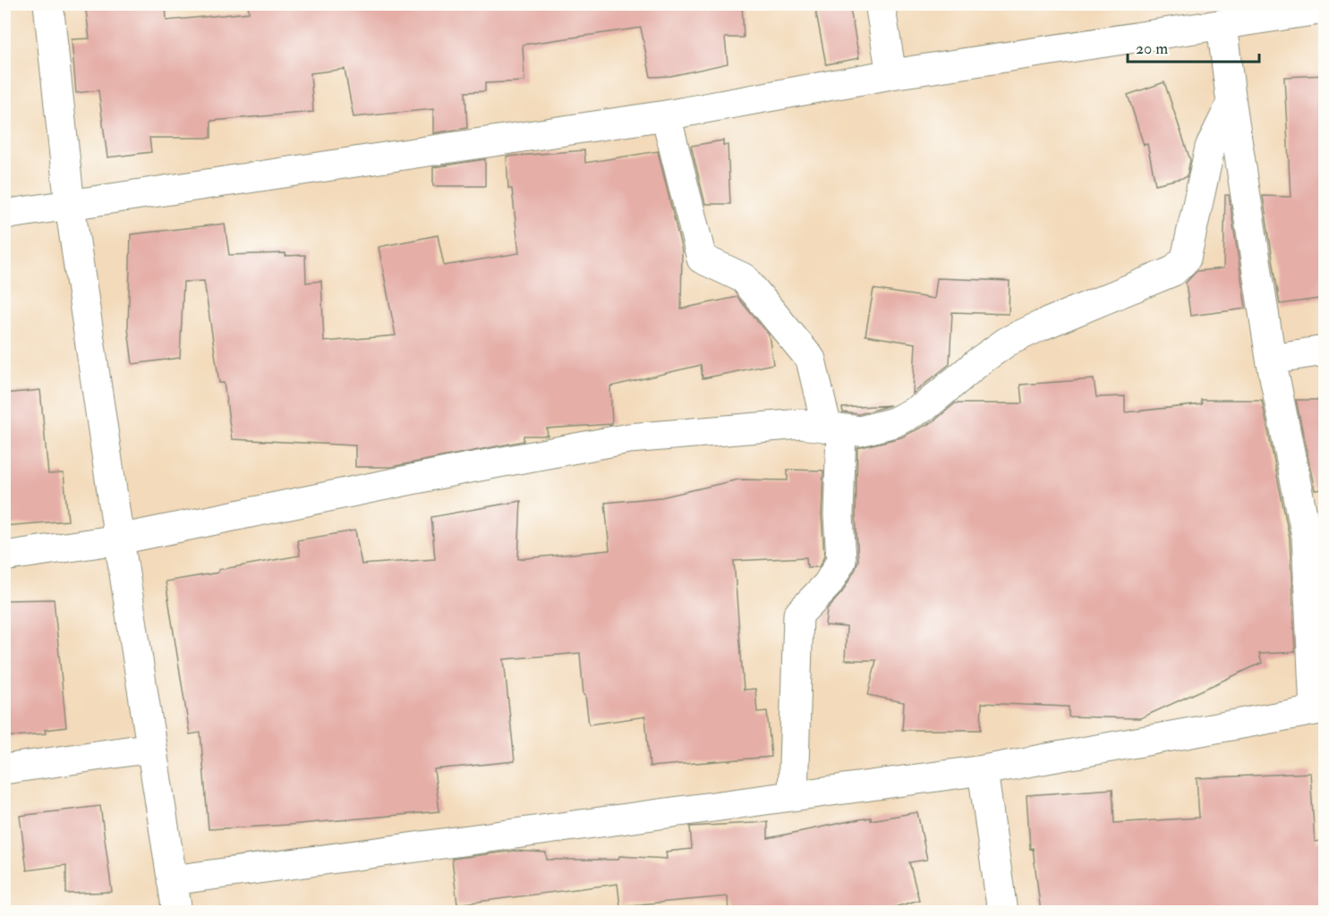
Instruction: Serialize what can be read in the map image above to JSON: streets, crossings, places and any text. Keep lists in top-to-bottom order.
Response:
{
  "scale_bar": "20 m"
}
